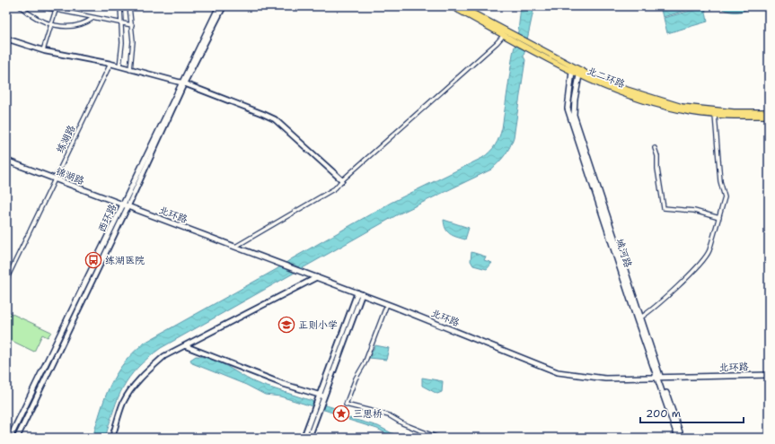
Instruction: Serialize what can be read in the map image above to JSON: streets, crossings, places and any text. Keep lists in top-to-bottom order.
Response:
{
  "streets": {
    "main road": [
      "北二环路",
      "锦湖路",
      "北环路",
      "西环路",
      "城河路"
    ],
    "street": ["练湖路"]
  },
  "crossings": [
    ["北二环路", "城河路"],
    ["练湖路", "锦湖路"],
    ["锦湖路", "北环路"],
    ["锦湖路", "西环路"],
    ["北环路", "西环路"],
    ["北环路", "城河路"]
  ],
  "places": {
    "bus stop": ["练湖医院"],
    "school or university": ["正则小学"],
    "place": ["三思桥"]
  },
  "scale_bar": "200 m"
}
